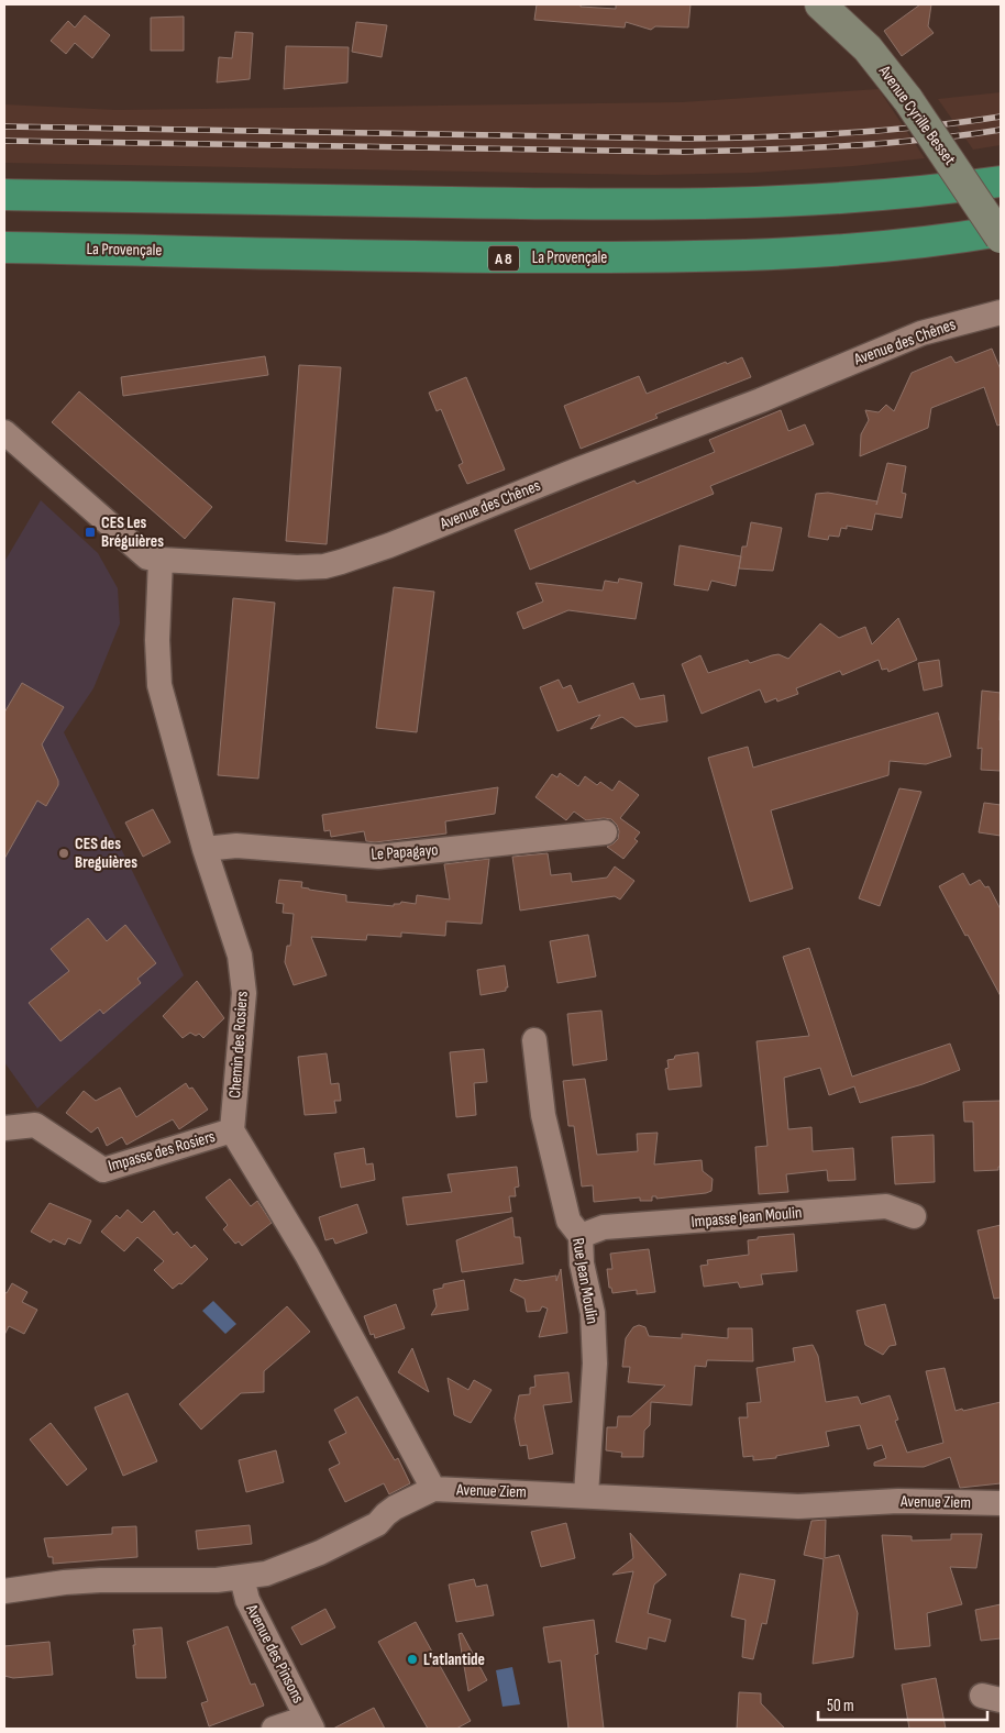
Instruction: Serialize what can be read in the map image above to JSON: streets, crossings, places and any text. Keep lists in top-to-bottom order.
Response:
{
  "streets": {
    "highway": ["La Provençale", "A 8"],
    "main road": ["Avenue Cyrille Besset"],
    "street": [
      "Avenue des Chênes",
      "Le Papagayo",
      "Chemin des Rosiers",
      "Impasse des Rosiers",
      "Impasse Jean Moulin",
      "Rue Jean Moulin",
      "Avenue Ziem",
      "Avenue des Pinsons"
    ]
  },
  "crossings": [
    ["Avenue des Chênes", "Chemin des Rosiers"],
    ["Le Papagayo", "Chemin des Rosiers"],
    ["Chemin des Rosiers", "Impasse des Rosiers"],
    ["Impasse Jean Moulin", "Rue Jean Moulin"],
    ["Rue Jean Moulin", "Avenue Ziem"],
    ["Avenue Ziem", "Avenue des Pinsons"]
  ],
  "places": {
    "transit": ["CES Les Bréguières"],
    "other": ["CES des Breguières", "L'atlantide"]
  },
  "scale_bar": "50 m"
}
